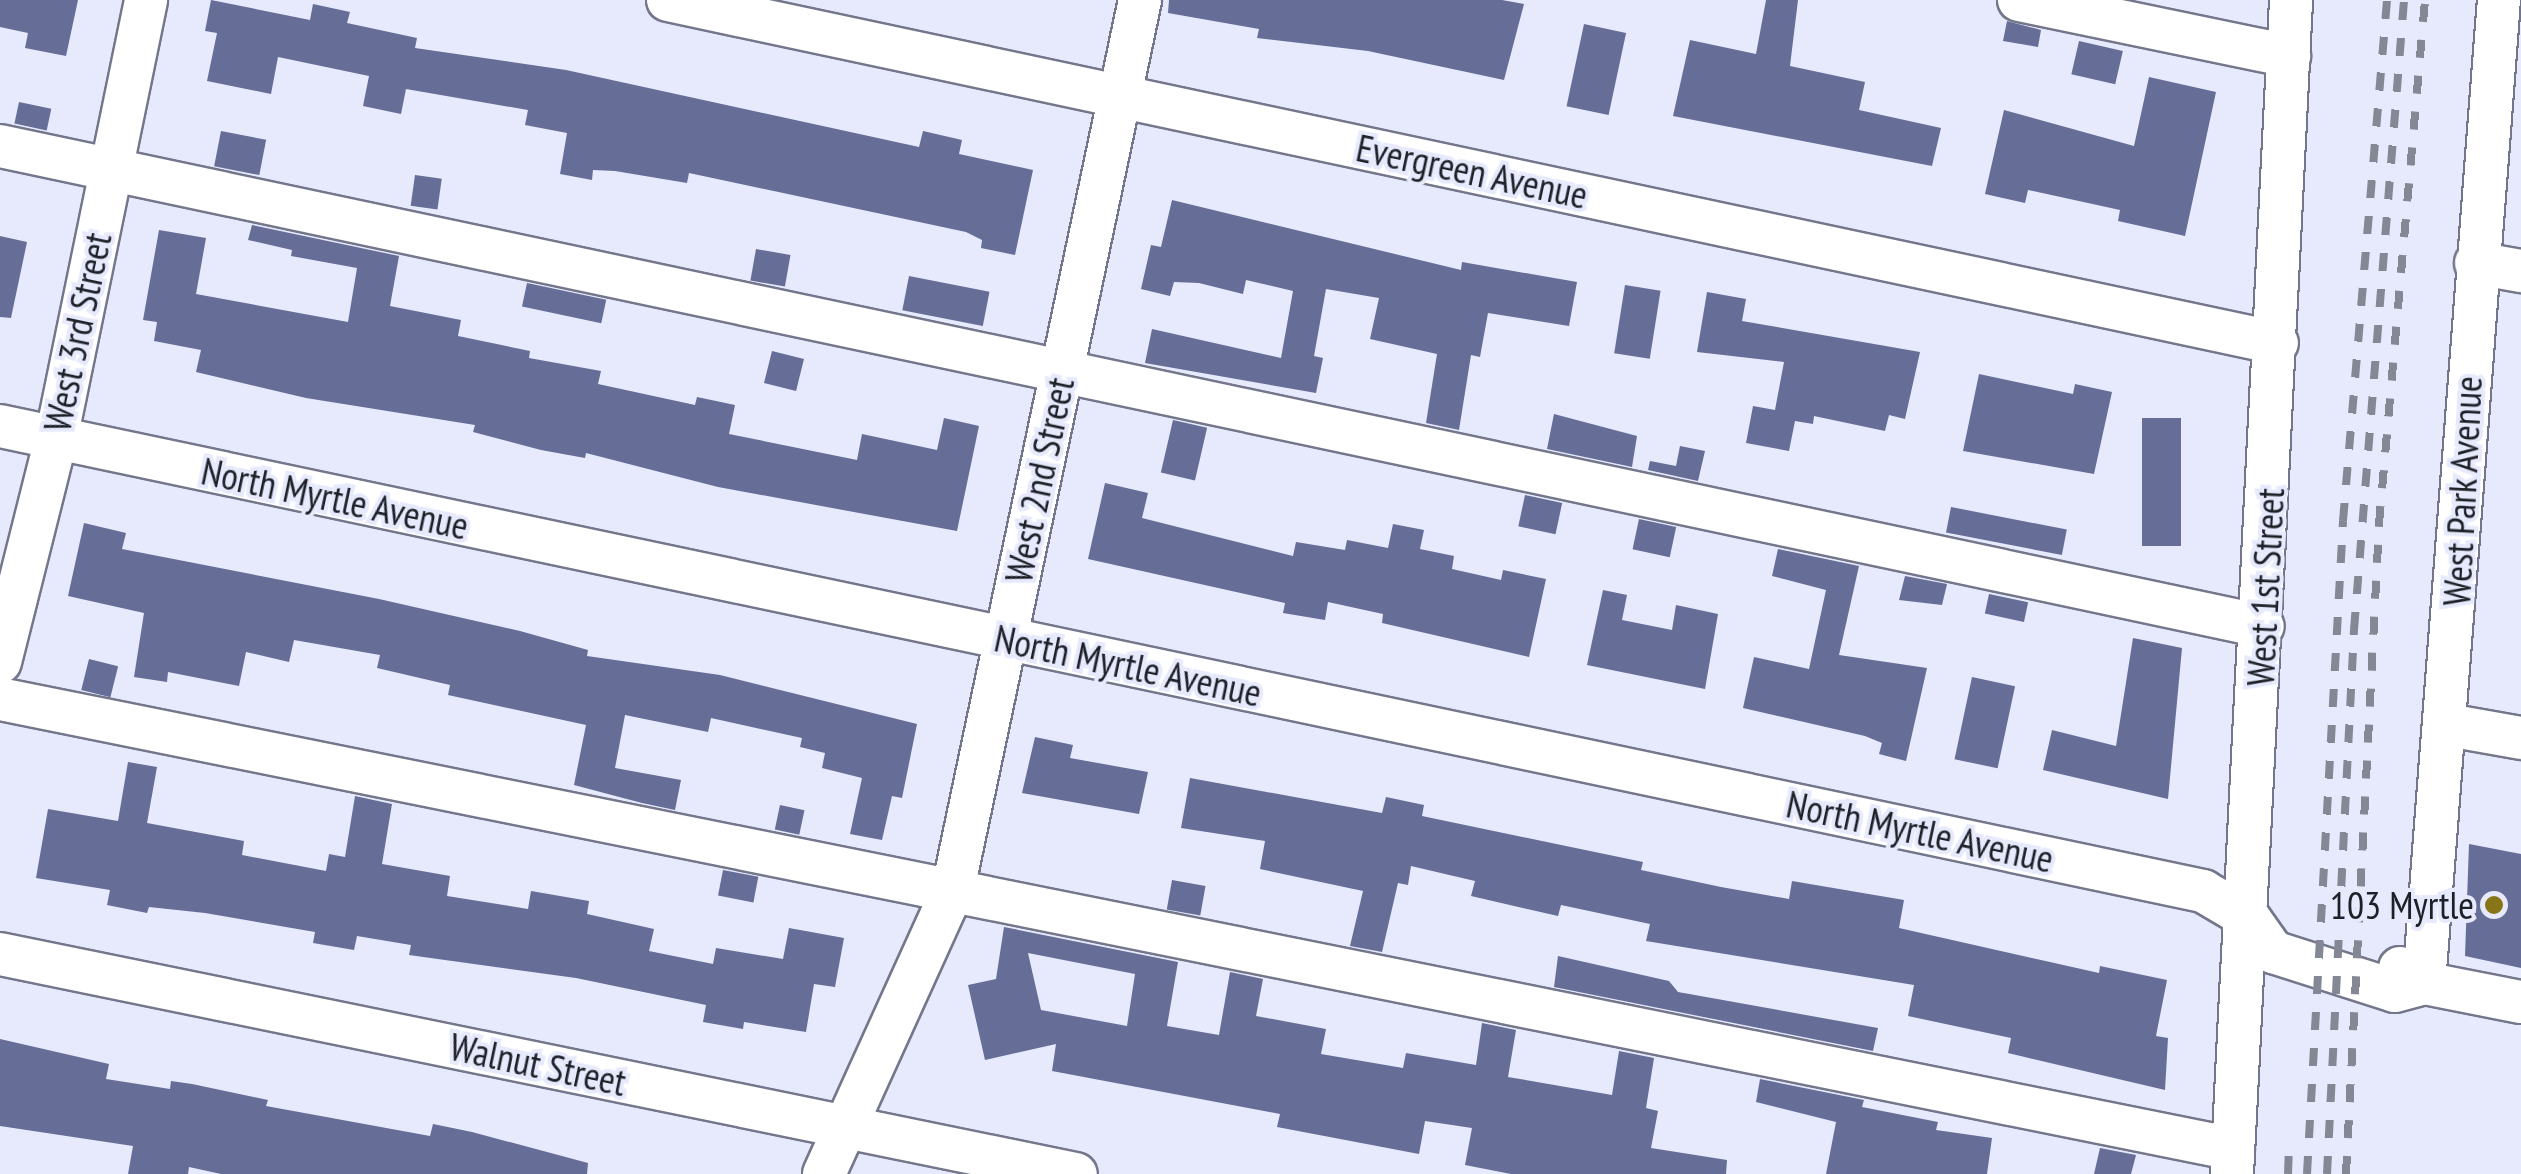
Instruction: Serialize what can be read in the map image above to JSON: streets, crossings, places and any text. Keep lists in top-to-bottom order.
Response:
{
  "streets": {
    "street": [
      "Evergreen Avenue",
      "West 3rd Street",
      "West 2nd Street",
      "West Park Avenue",
      "North Myrtle Avenue",
      "West 1st Street",
      "Walnut Street"
    ]
  },
  "crossings": [
    ["Evergreen Avenue", "West 2nd Street"],
    ["Evergreen Avenue", "West 1st Street"],
    ["West 3rd Street", "North Myrtle Avenue"],
    ["West 2nd Street", "North Myrtle Avenue"],
    ["West 2nd Street", "Walnut Street"],
    ["West Park Avenue", "North Myrtle Avenue"],
    ["North Myrtle Avenue", "West 1st Street"]
  ],
  "places": ["103 Myrtle"]
}
